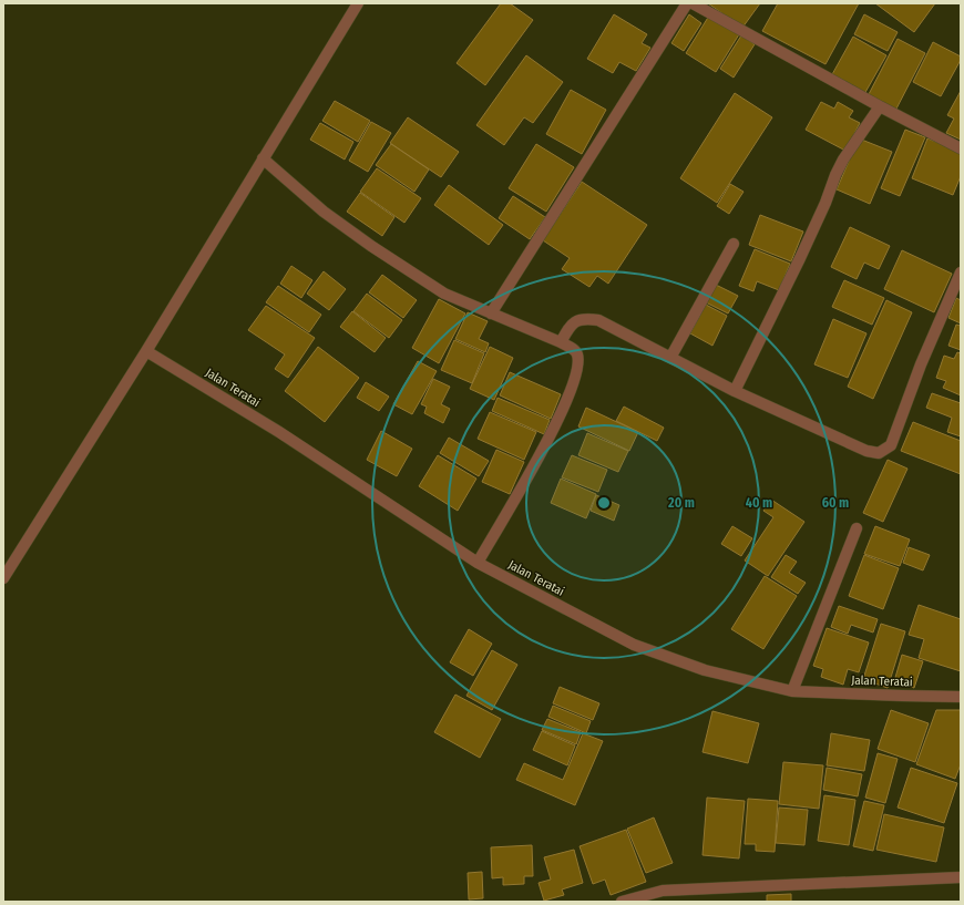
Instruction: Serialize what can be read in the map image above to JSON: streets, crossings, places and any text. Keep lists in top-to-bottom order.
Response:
{
  "streets": {
    "street": ["Jalan Teratai"]
  },
  "rings": ["20 m", "40 m", "60 m"]
}
